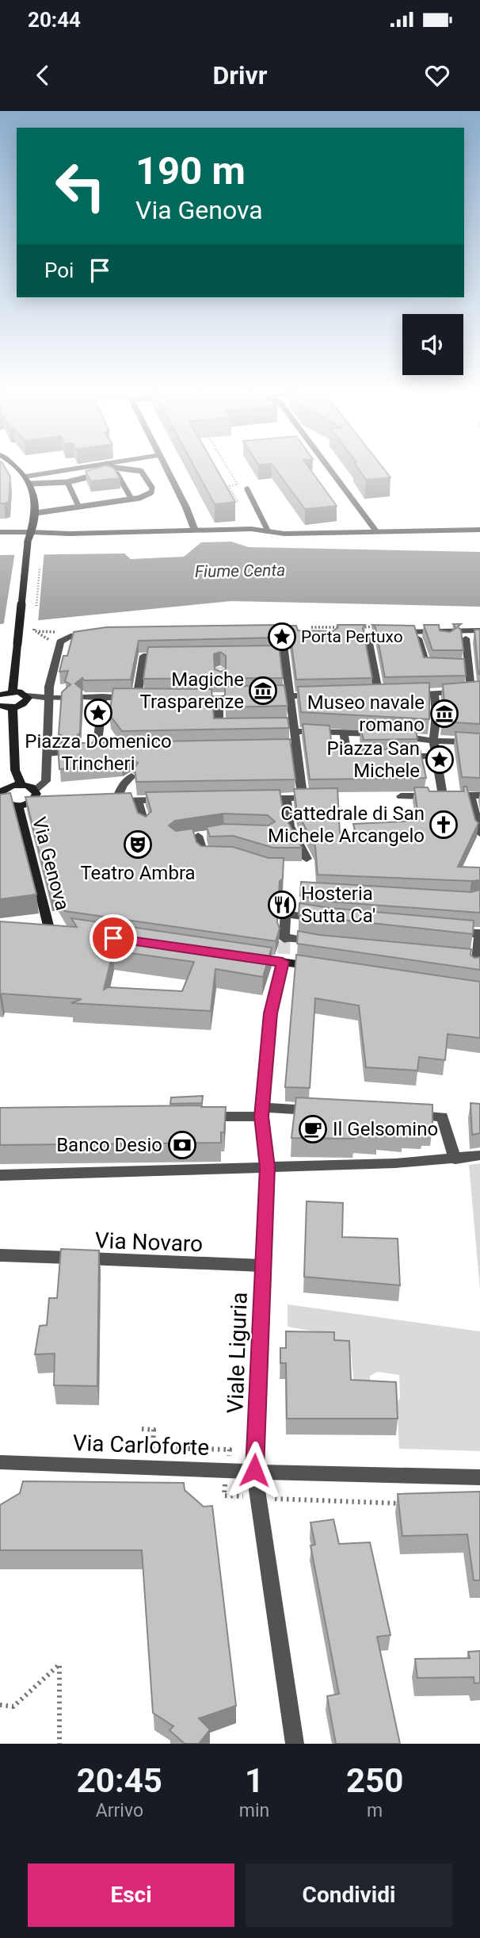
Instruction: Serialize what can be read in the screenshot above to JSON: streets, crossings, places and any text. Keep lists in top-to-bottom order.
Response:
{
  "streets": {
    "main road": ["Via Genova"],
    "street": ["Viale Liguria", "Via Carloforte"],
    "lane": ["Via Novaro"]
  },
  "crossings": [
    ["Via Novaro", "Viale Liguria"],
    ["Viale Liguria", "Via Carloforte"]
  ],
  "water": ["Fiume Centa"],
  "places": {
    "place": ["Porta Pertuxo", "Piazza Domenico Trincheri", "Piazza San Michele"],
    "museum": ["Magiche Trasparenze", "Museo navale romano"],
    "church": ["Cattedrale di San Michele Arcangelo"],
    "theatre": ["Teatro Ambra"],
    "restaurant": ["Hosteria Sutta Ca'"],
    "cafe": ["Il Gelsomino"],
    "bank": ["Banco Desio"]
  },
  "page": {
    "status": "20:44",
    "header": "Drivr",
    "turn": ["190 m", "Via Genova"],
    "then": "Poi",
    "eta": [
      "20:45",
      "Arrivo",
      "1",
      "min",
      "250",
      "m"
    ],
    "buttons": ["Esci", "Condividi"]
  }
}
